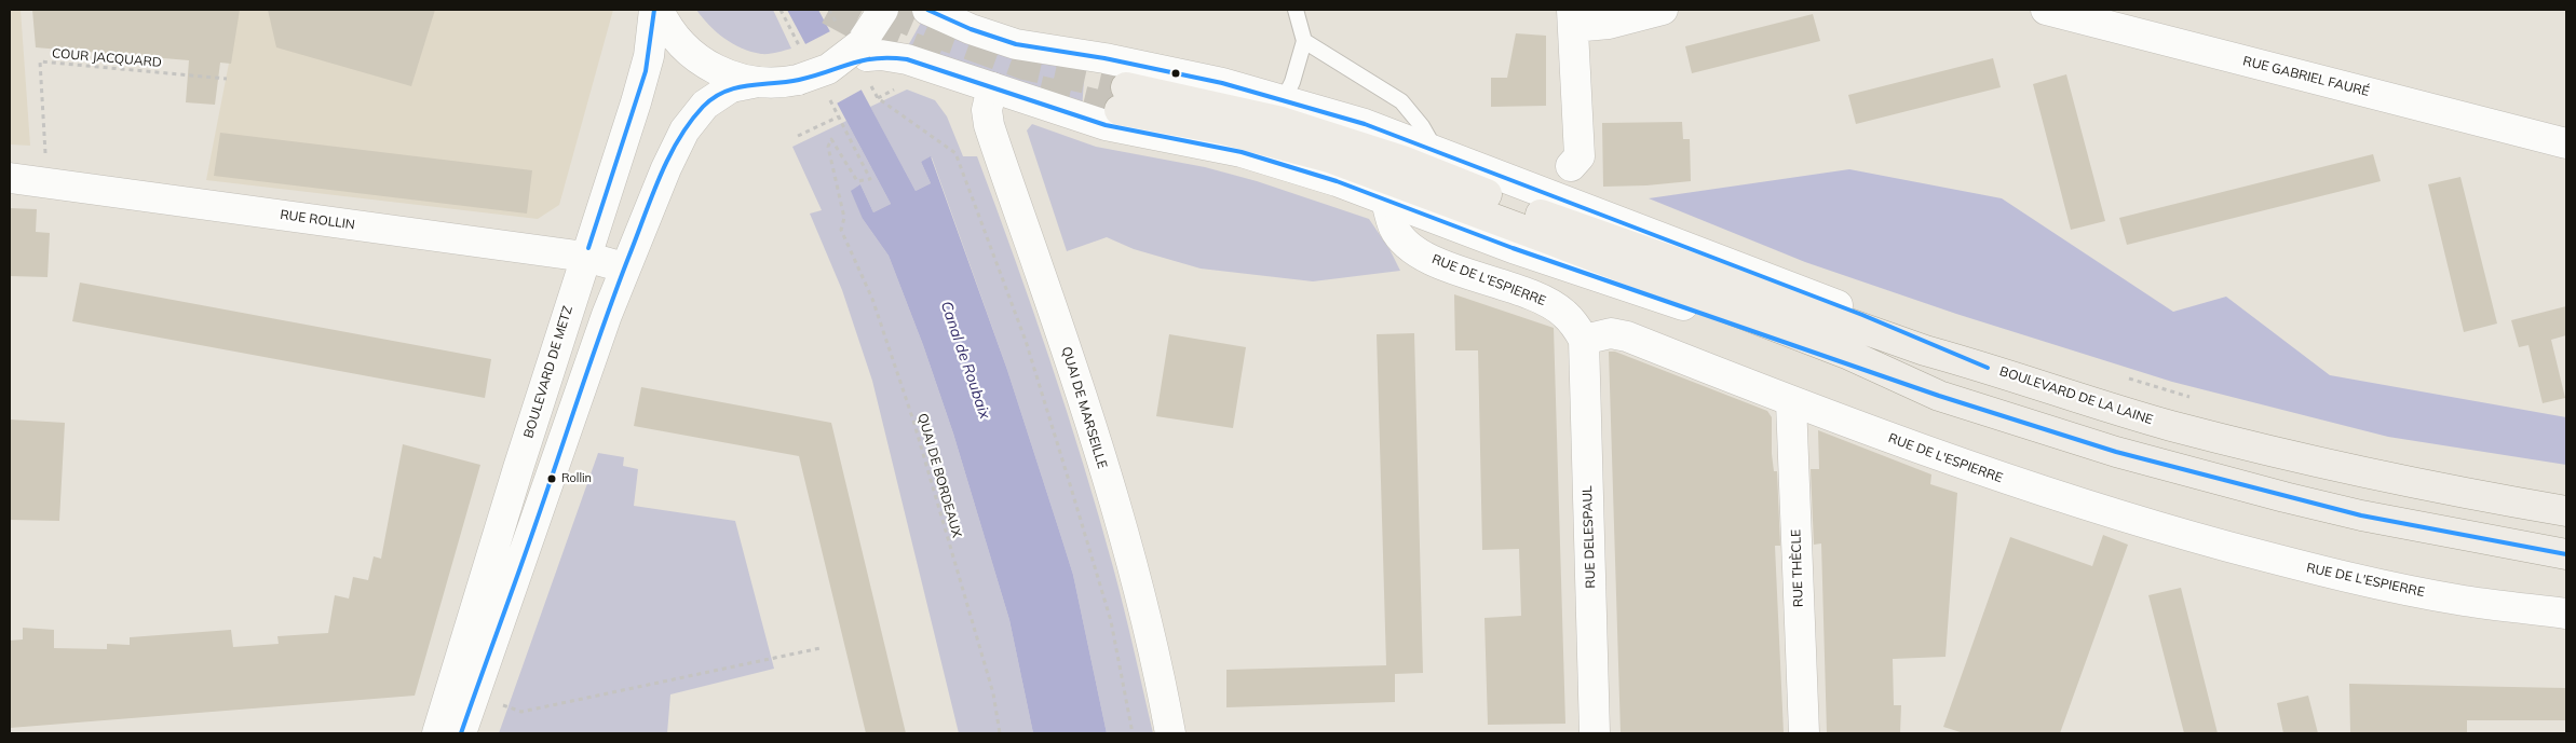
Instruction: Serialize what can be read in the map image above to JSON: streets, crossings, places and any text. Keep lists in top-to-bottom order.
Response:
{
  "streets": {
    "main road": ["BOULEVARD DE LA LAINE"],
    "street": [
      "RUE GABRIEL FAURÉ",
      "RUE ROLLIN",
      "RUE DE L'ESPIERRE",
      "BOULEVARD DE METZ",
      "QUAI DE MARSEILLE",
      "RUE DELESPAUL",
      "RUE THÈCLE"
    ],
    "path": ["COUR JACQUARD", "QUAI DE BORDEAUX"]
  },
  "crossings": [
    ["COUR JACQUARD", "RUE ROLLIN"],
    ["RUE ROLLIN", "BOULEVARD DE METZ"],
    ["RUE DE L'ESPIERRE", "RUE DELESPAUL"],
    ["RUE DE L'ESPIERRE", "RUE THÈCLE"]
  ],
  "water": ["Canal de Roubaix"],
  "places": ["Rollin"]
}
